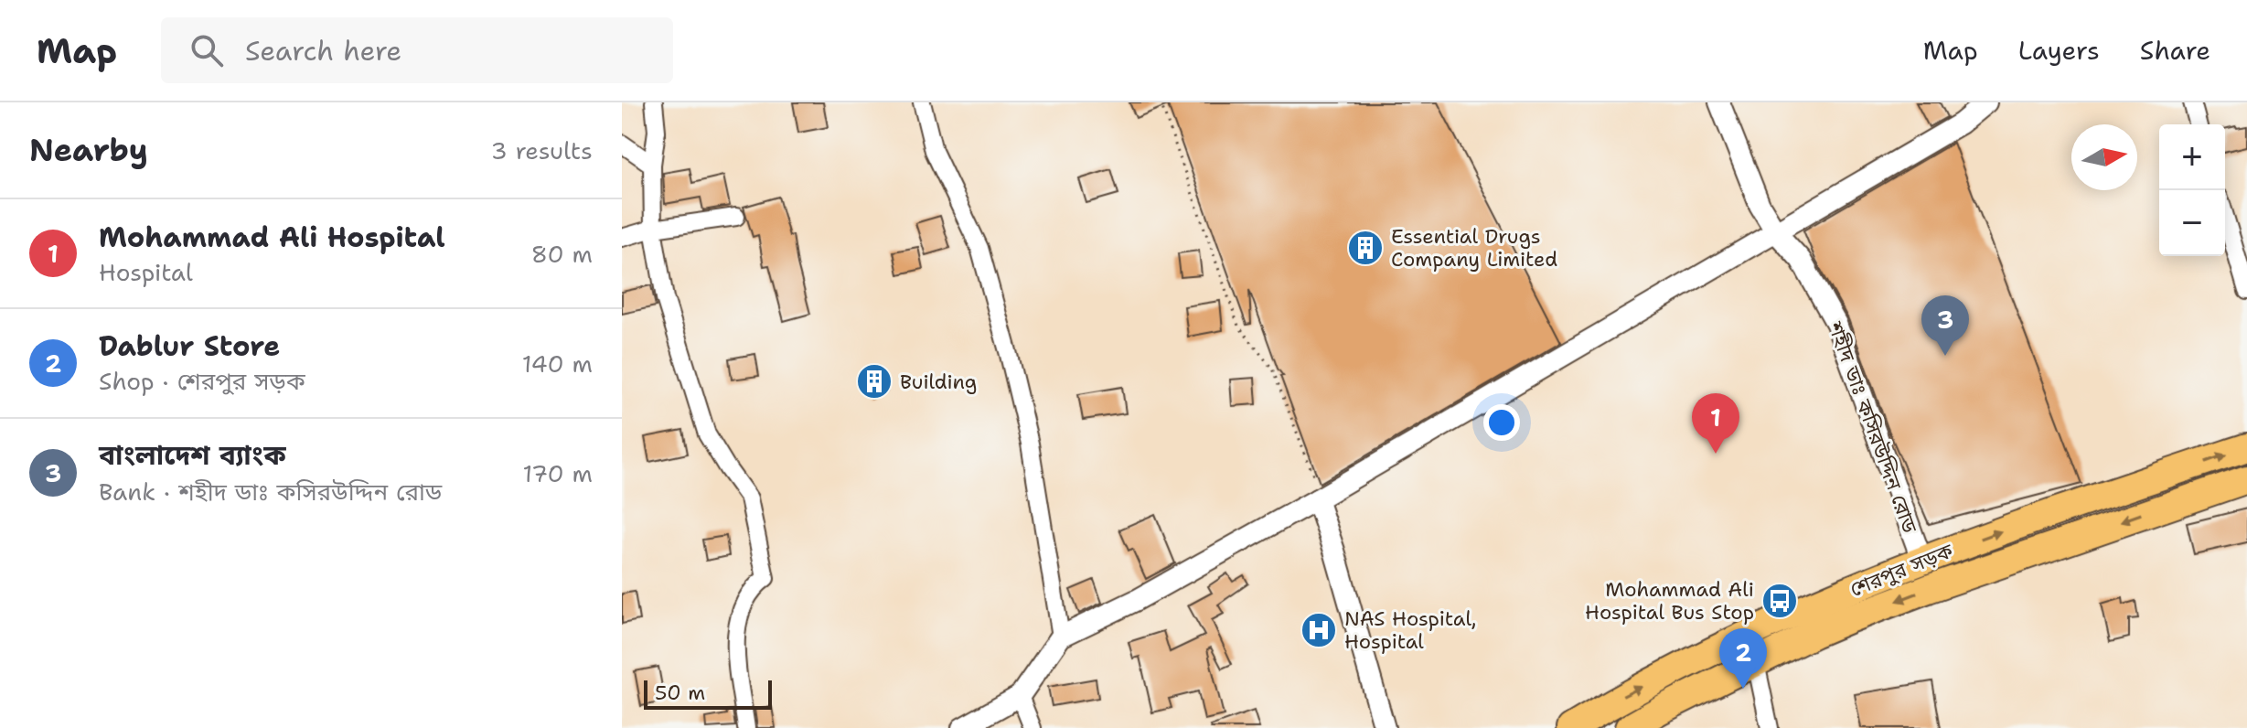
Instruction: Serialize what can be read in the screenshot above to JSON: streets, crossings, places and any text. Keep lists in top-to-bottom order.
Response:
{
  "streets": {
    "highway": ["শেরপুর সড়ক"],
    "street": ["শহীদ ডাঃ কসিরউদ্দিন রোড"]
  },
  "crossings": [
    ["শহীদ ডাঃ কসিরউদ্দিন রোড", "শেরপুর সড়ক"]
  ],
  "places": {
    "building": ["Essential Drugs Company Limited", "Building"],
    "bus stop": ["Mohammad Ali Hospital Bus Stop"],
    "hospital": ["NAS Hospital, Hospital"]
  },
  "scale_bar": "50 m",
  "north": "right",
  "page": {
    "header": "Map",
    "search": "Search here",
    "nav": ["Map", "Layers", "Share"],
    "heading": ["Nearby", "3 results"],
    "map_buttons": ["+", "−"],
    "list": [
      {
        "mark": "1",
        "name": "Mohammad Ali Hospital",
        "note": "Hospital",
        "value": "80 m"
      },
      {
        "mark": "2",
        "name": "Dablur Store",
        "note": "Shop · শেরপুর সড়ক",
        "value": "140 m"
      },
      {
        "mark": "3",
        "name": "বাংলাদেশ ব্যাংক",
        "note": "Bank · শহীদ ডাঃ কসিরউদ্দিন রোড",
        "value": "170 m"
      }
    ],
    "pins": ["3", "1", "2"],
    "scale": "50 m"
  }
}
